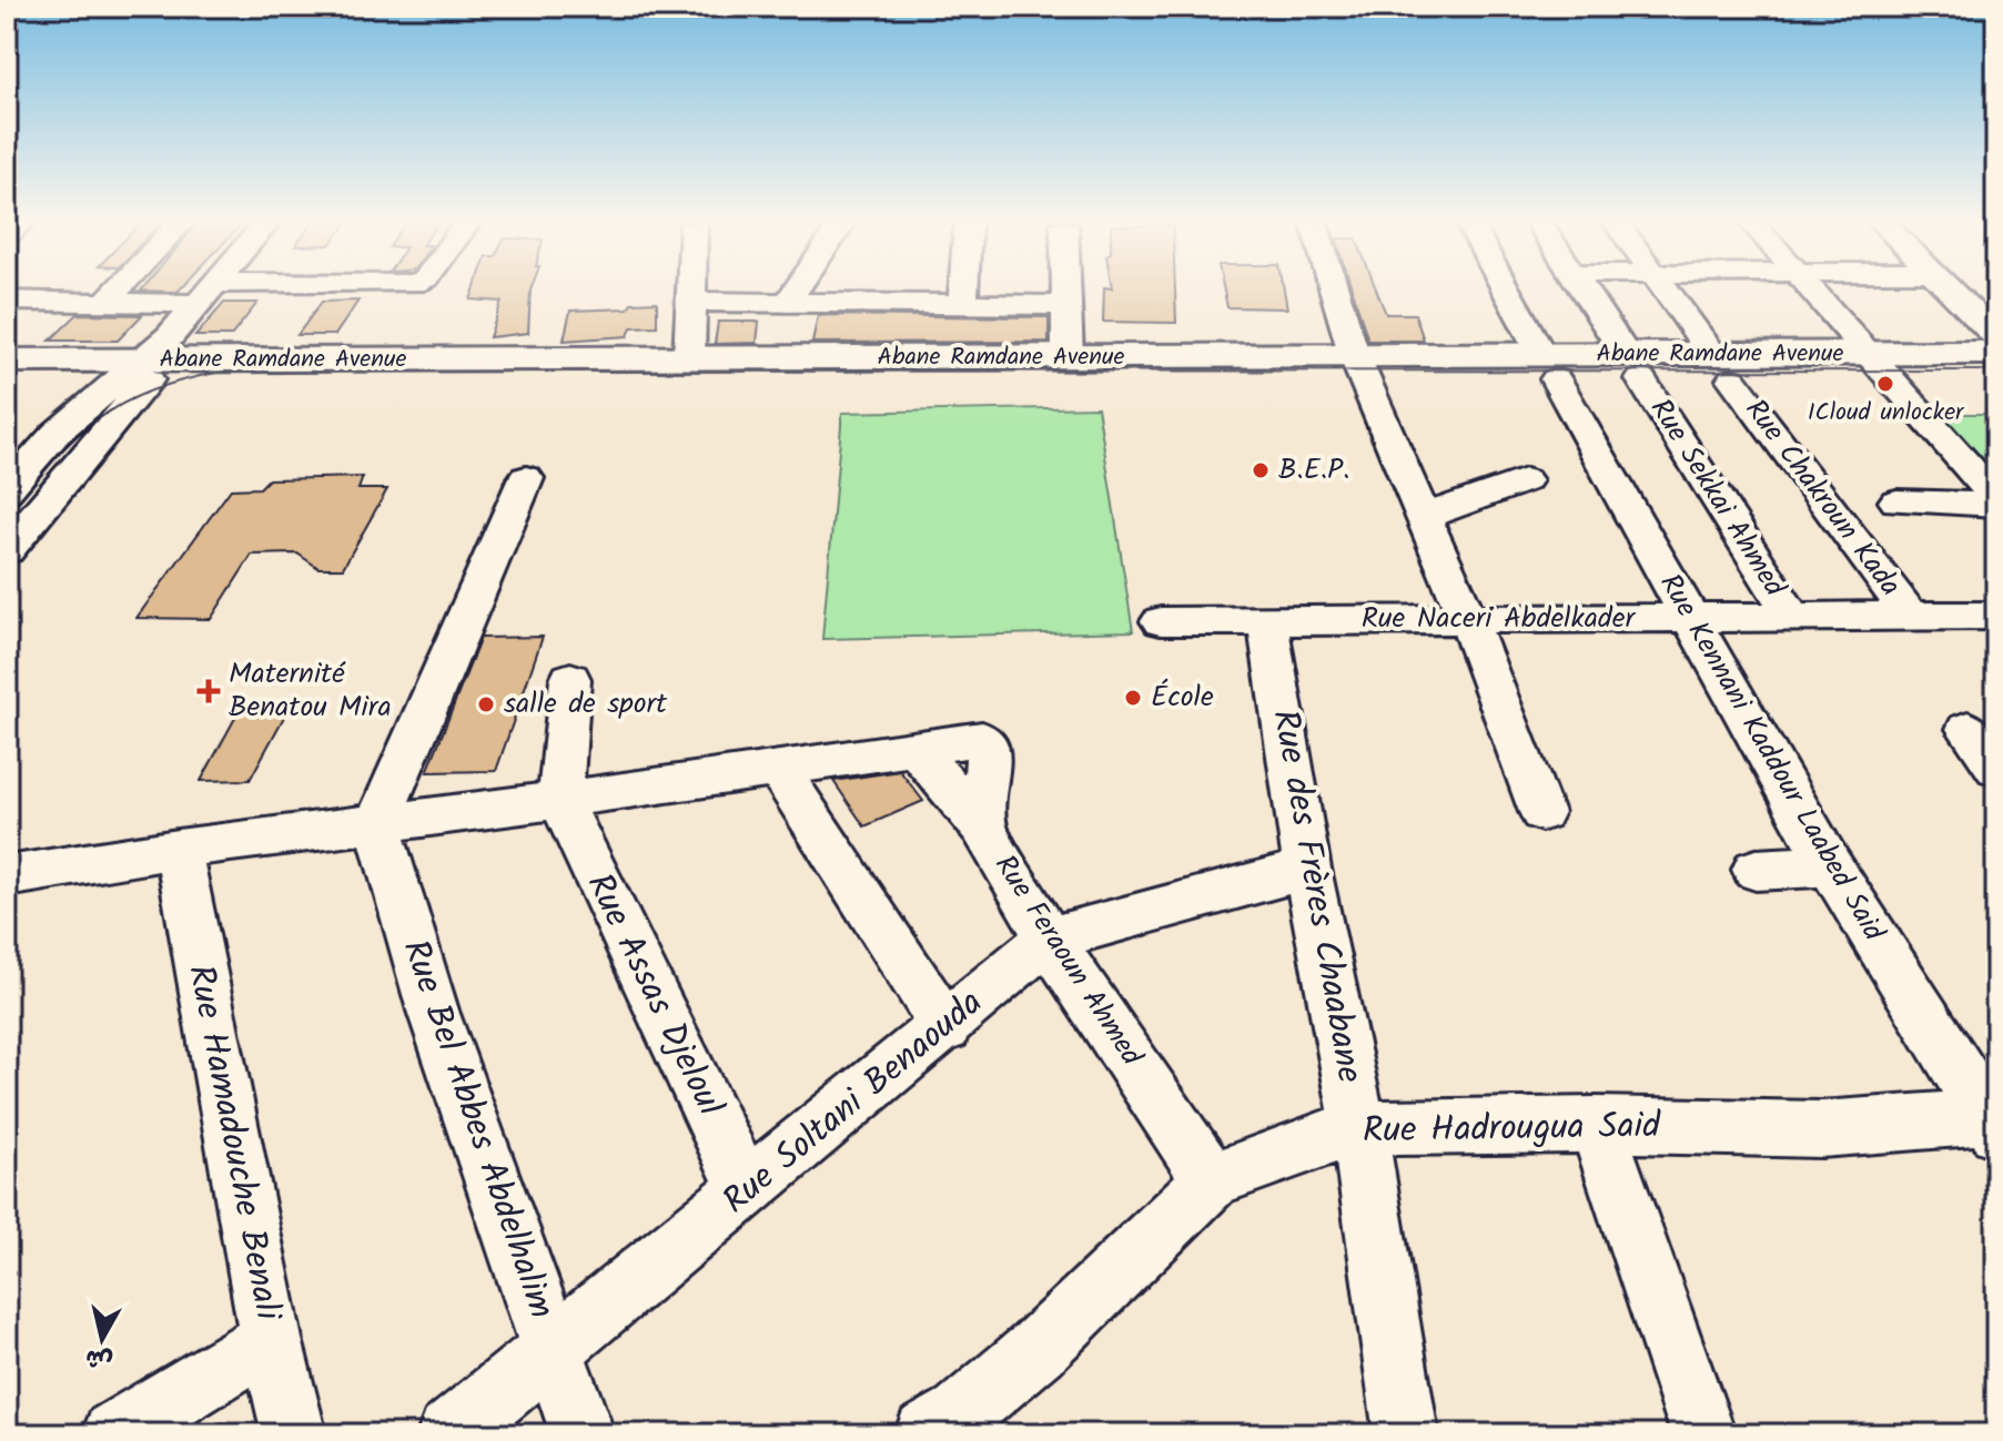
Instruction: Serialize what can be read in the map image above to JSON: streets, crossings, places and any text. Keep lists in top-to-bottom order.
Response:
{
  "streets": {
    "main road": ["Abane Ramdane Avenue"],
    "street": [
      "Rue Sekkai Ahmed",
      "Rue Chakroun Kada",
      "Rue Naceri Abdelkader",
      "Rue Kennani Kaddour Laabed Said",
      "Rue des Frères Chaabane",
      "Rue Feraoun Ahmed",
      "Rue Assas Djeloul",
      "Rue Soltani Benaouda",
      "Rue Bel Abbes Abdelhalim",
      "Rue Hadrougua Said",
      "Rue Hamadouche Benali"
    ]
  },
  "crossings": [
    ["Abane Ramdane Avenue", "Rue Sekkai Ahmed"],
    ["Abane Ramdane Avenue", "Rue Chakroun Kada"],
    ["Abane Ramdane Avenue", "Rue Kennani Kaddour Laabed Said"],
    ["Rue Sekkai Ahmed", "Rue Naceri Abdelkader"],
    ["Rue Chakroun Kada", "Rue Naceri Abdelkader"],
    ["Rue Naceri Abdelkader", "Rue Kennani Kaddour Laabed Said"],
    ["Rue Naceri Abdelkader", "Rue des Frères Chaabane"],
    ["Rue Kennani Kaddour Laabed Said", "Rue Hadrougua Said"],
    ["Rue des Frères Chaabane", "Rue Soltani Benaouda"],
    ["Rue des Frères Chaabane", "Rue Hadrougua Said"],
    ["Rue Feraoun Ahmed", "Rue Soltani Benaouda"],
    ["Rue Feraoun Ahmed", "Rue Hadrougua Said"],
    ["Rue Assas Djeloul", "Rue Soltani Benaouda"],
    ["Rue Soltani Benaouda", "Rue Bel Abbes Abdelhalim"]
  ],
  "places": {
    "other": [
      "ICloud unlocker",
      "B.E.P.",
      "École",
      "salle de sport"
    ],
    "health": ["Maternité Benatou Mira"]
  },
  "north": "bottom"
}
